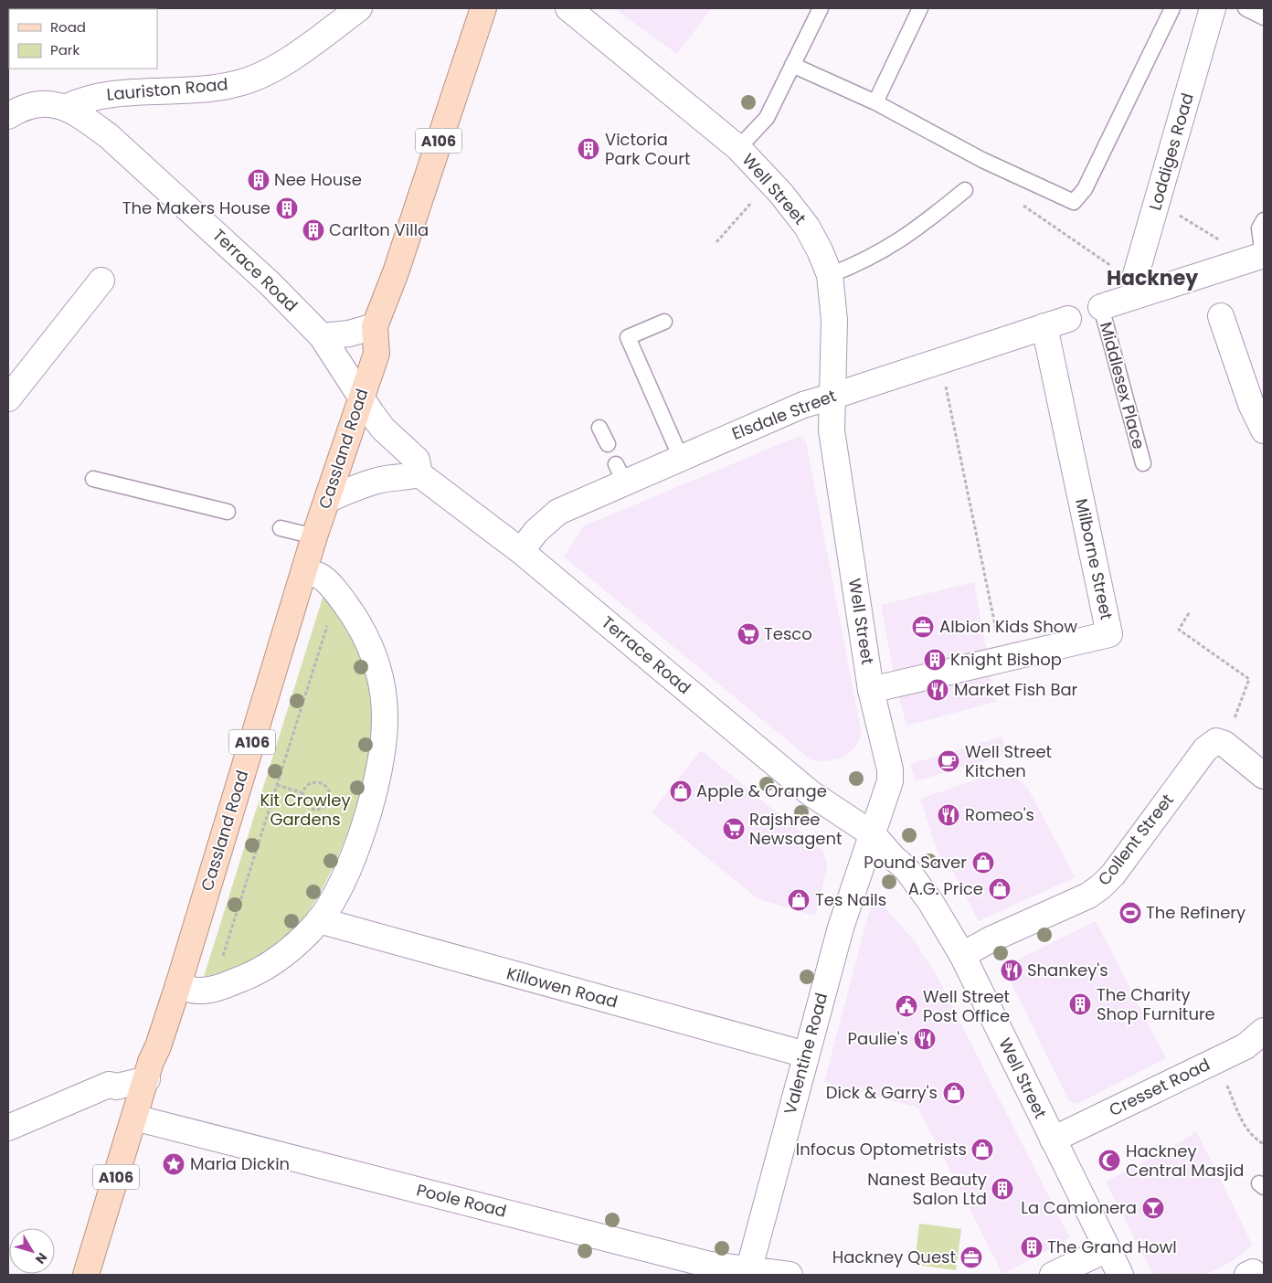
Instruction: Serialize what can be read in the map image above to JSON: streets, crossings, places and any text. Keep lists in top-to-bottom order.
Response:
{
  "streets": {
    "main road": ["A106", "Cassland Road"],
    "street": [
      "Lauriston Road",
      "Loddiges Road",
      "Well Street",
      "Terrace Road",
      "Elsdale Street",
      "Milborne Street",
      "Collent Street",
      "Killowen Road",
      "Valentine Road",
      "Cresset Road",
      "Poole Road"
    ],
    "lane": ["Middlesex Place"]
  },
  "crossings": [
    ["Lauriston Road", "Terrace Road"],
    ["Well Street", "Terrace Road"],
    ["Well Street", "Elsdale Street"],
    ["Well Street", "Milborne Street"],
    ["Well Street", "Collent Street"],
    ["Well Street", "Valentine Road"],
    ["Well Street", "Cresset Road"],
    ["Terrace Road", "Elsdale Street"],
    ["Terrace Road", "Cassland Road"],
    ["Terrace Road", "Valentine Road"],
    ["Elsdale Street", "Milborne Street"],
    ["Cassland Road", "Poole Road"],
    ["Killowen Road", "Valentine Road"],
    ["Valentine Road", "Poole Road"]
  ],
  "districts": ["Hackney"],
  "parks": ["Kit Crowley Gardens"],
  "places": {
    "building": [
      "Victoria Park Court",
      "Nee House",
      "The Makers House",
      "Carlton Villa",
      "Knight Bishop",
      "The Charity Shop Furniture",
      "Nanest Beauty Salon Ltd",
      "The Grand Howl"
    ],
    "office": ["Albion Kids Show", "Hackney Quest"],
    "supermarket": ["Tesco", "Rajshree Newsagent"],
    "restaurant": [
      "Market Fish Bar",
      "Romeo's",
      "Shankey's",
      "Paulie's"
    ],
    "cafe": ["Well Street Kitchen"],
    "shop": [
      "Apple & Orange",
      "Pound Saver",
      "A.G. Price",
      "Tes Nails",
      "Dick & Garry's",
      "Infocus Optometrists"
    ],
    "sports": ["The Refinery"],
    "public building": ["Well Street Post Office"],
    "mosque": ["Hackney Central Masjid"],
    "place": ["Maria Dickin"],
    "bar": ["La Camionera"]
  },
  "legend": ["Road", "Park"],
  "north": "bottom right"
}
